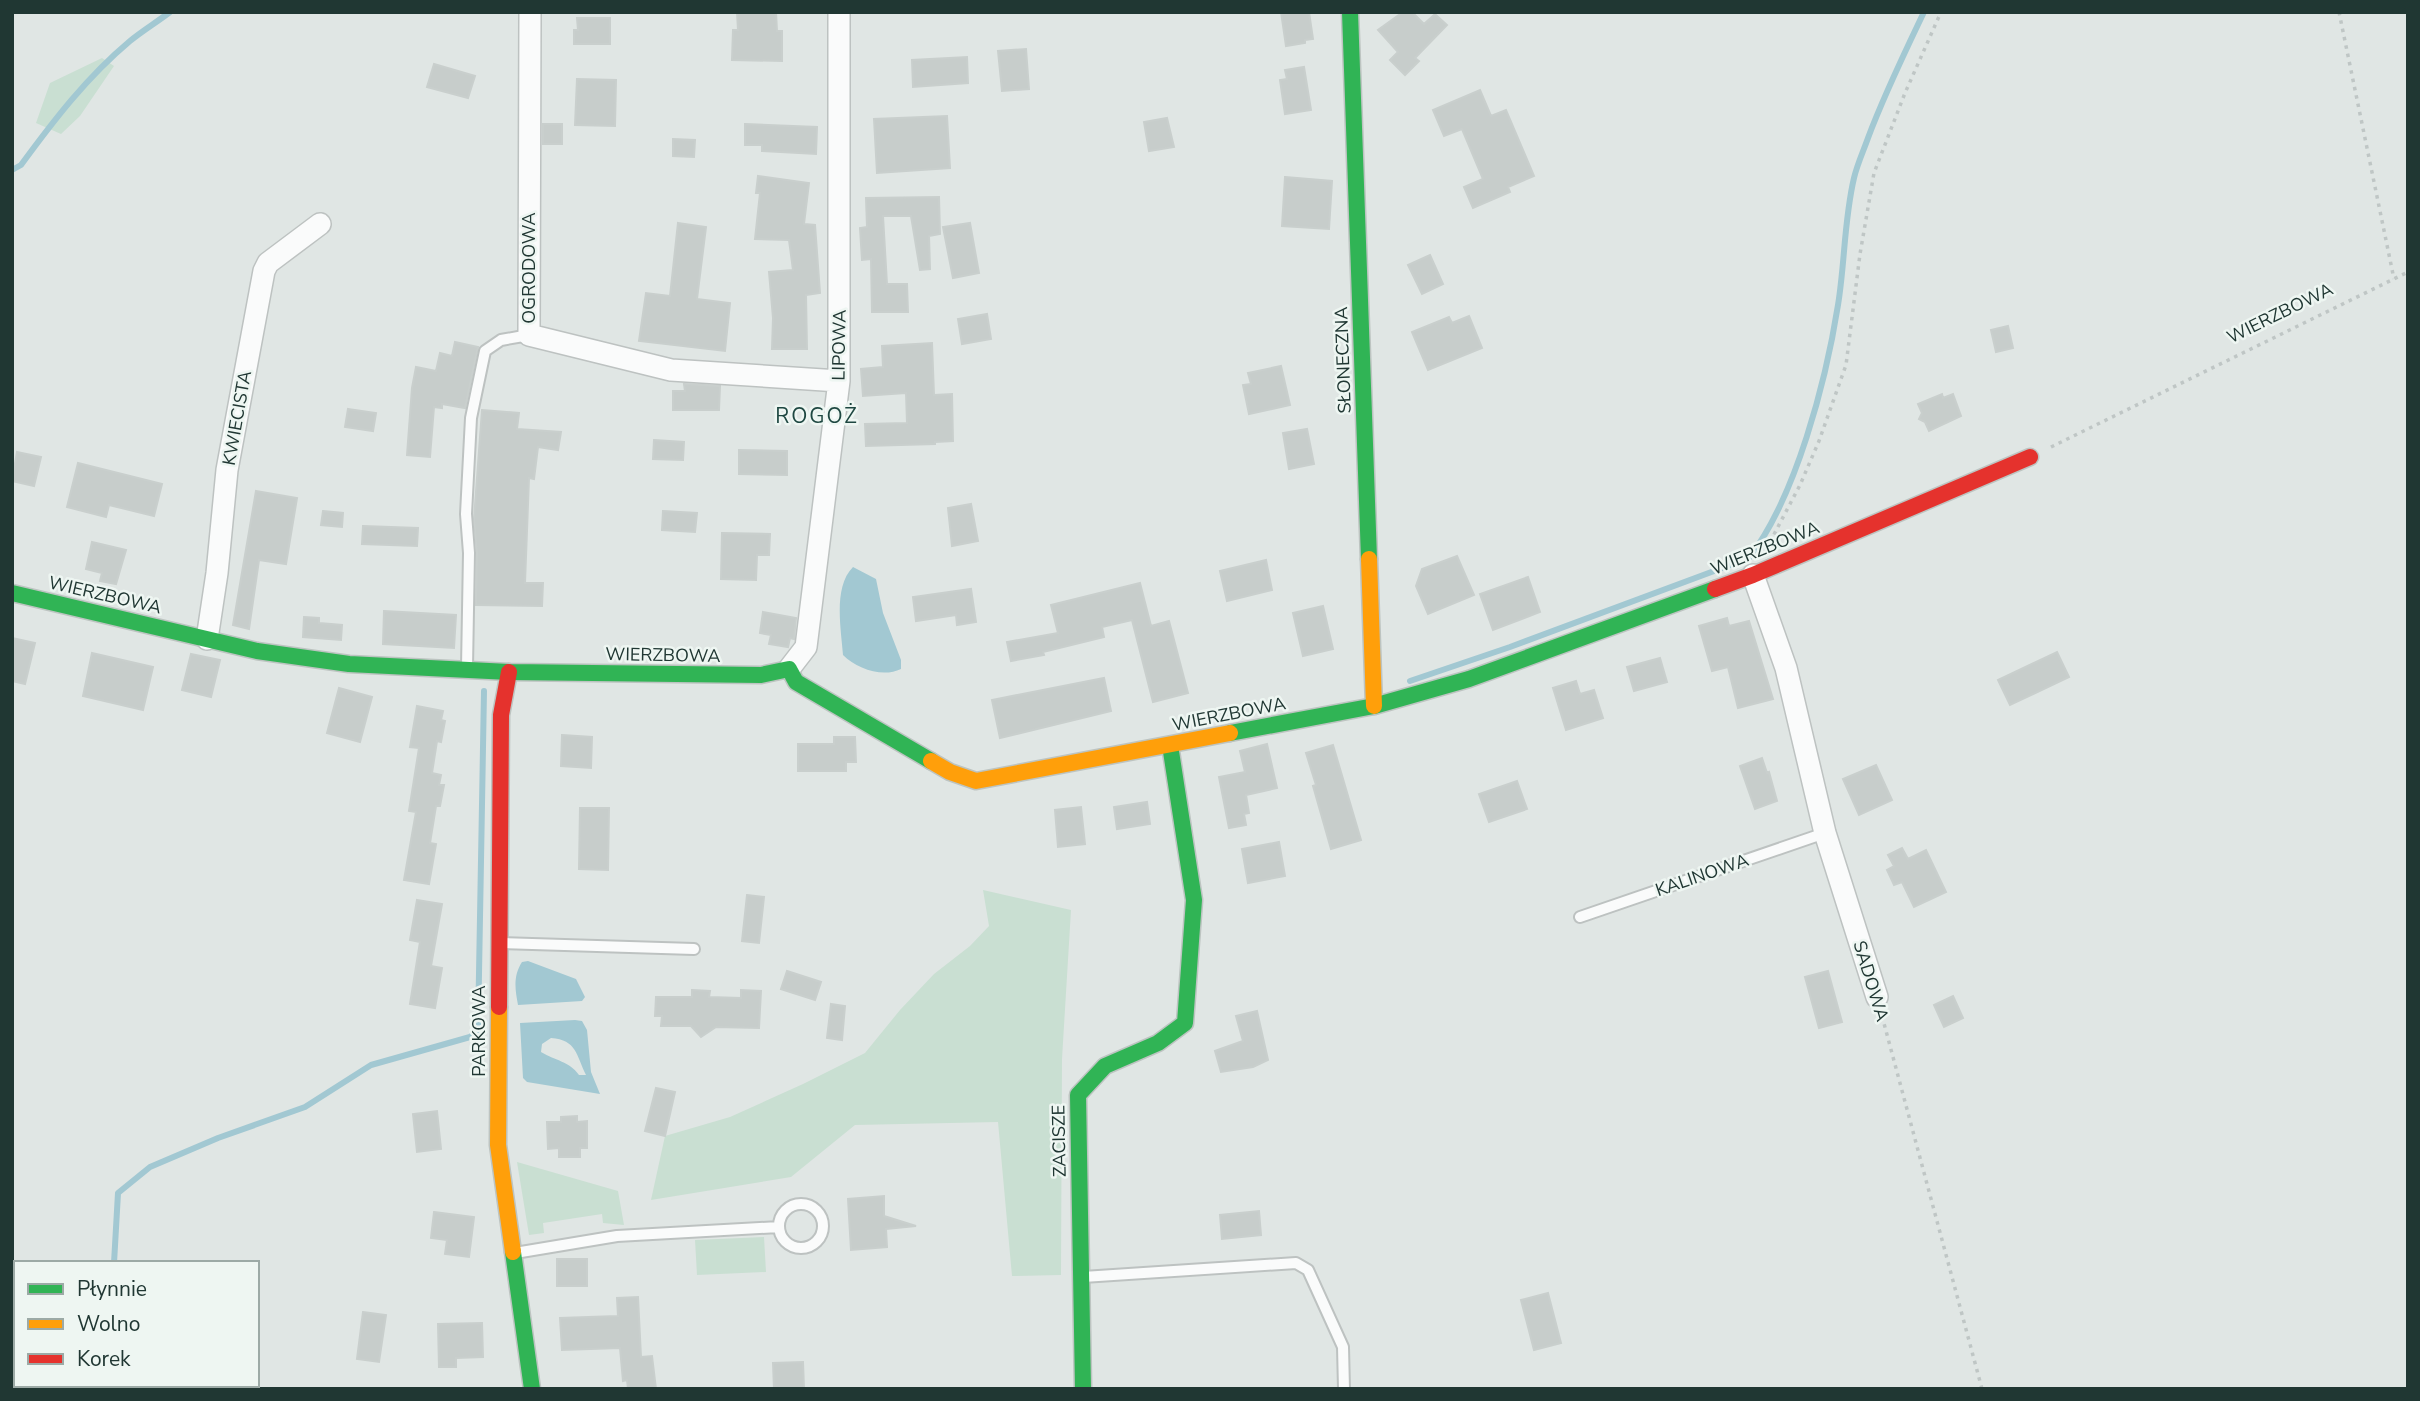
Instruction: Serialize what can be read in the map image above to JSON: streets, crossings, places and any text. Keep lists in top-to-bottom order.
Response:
{
  "streets": {
    "street": [
      "OGRODOWA",
      "WIERZBOWA",
      "LIPOWA",
      "SŁONECZNA",
      "KWIECISTA",
      "SADOWA",
      "PARKOWA",
      "ZACISZE"
    ],
    "lane": ["KALINOWA"]
  },
  "crossings": [
    ["OGRODOWA", "LIPOWA"],
    ["WIERZBOWA", "LIPOWA"],
    ["WIERZBOWA", "SŁONECZNA"],
    ["WIERZBOWA", "KWIECISTA"],
    ["WIERZBOWA", "SADOWA"],
    ["WIERZBOWA", "PARKOWA"],
    ["WIERZBOWA", "ZACISZE"],
    ["KALINOWA", "SADOWA"]
  ],
  "districts": ["ROGOŻ"],
  "legend": ["Płynnie", "Wolno", "Korek"]
}
